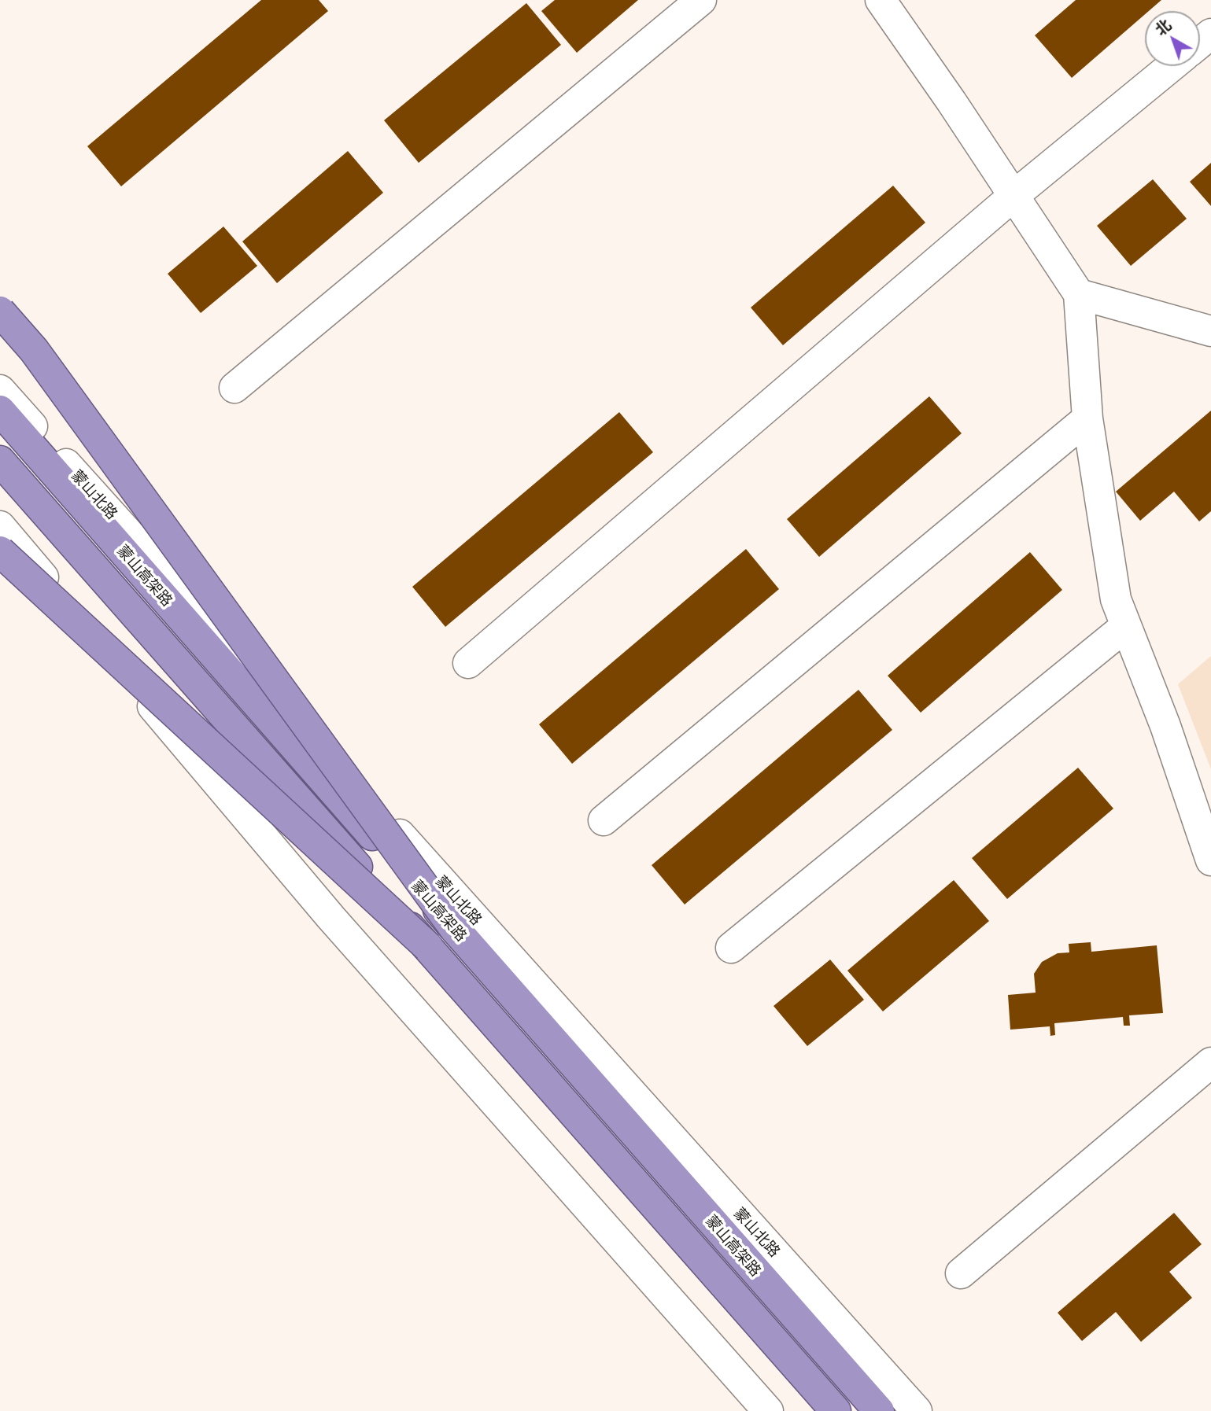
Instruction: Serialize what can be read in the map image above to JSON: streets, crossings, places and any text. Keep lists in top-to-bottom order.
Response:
{
  "streets": {
    "highway": ["蒙山高架路"],
    "street": ["蒙山北路"]
  },
  "north": "top left"
}
